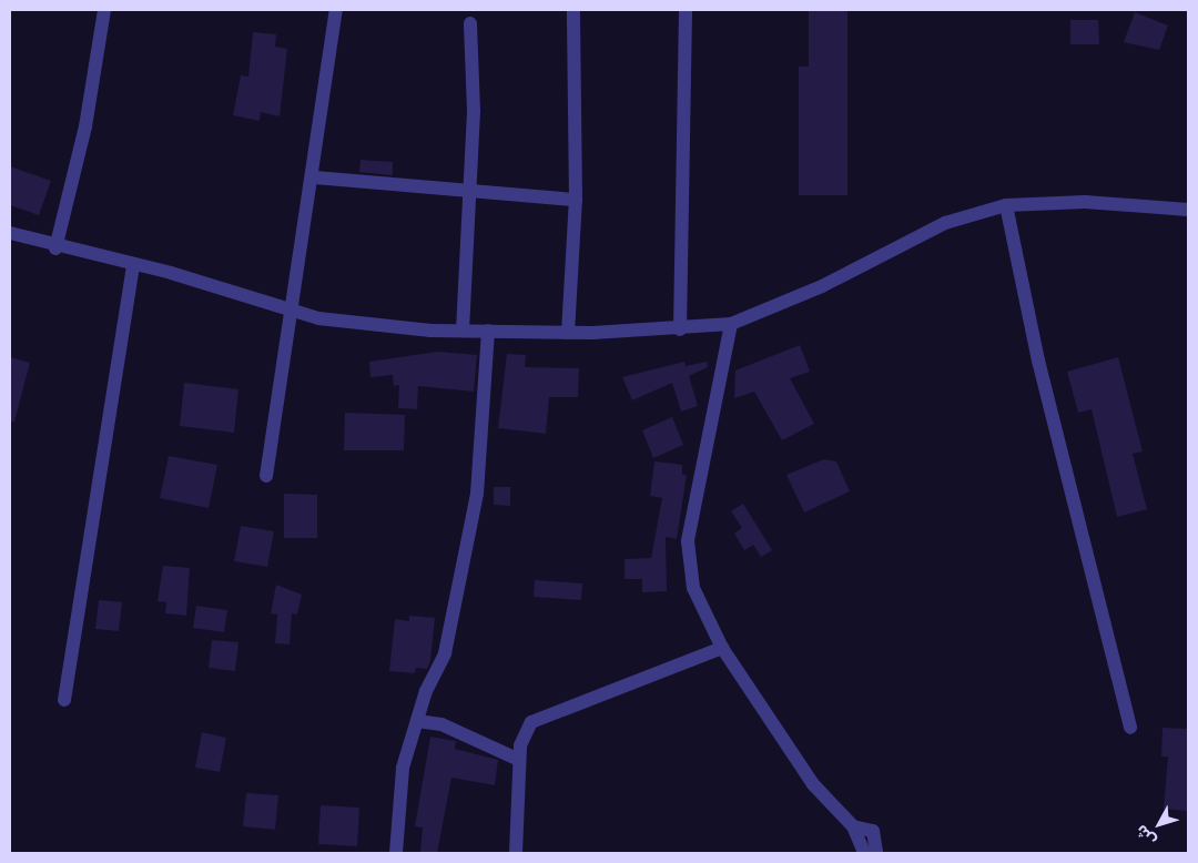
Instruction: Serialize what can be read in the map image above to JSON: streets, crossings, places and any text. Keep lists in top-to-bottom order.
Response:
{
  "north": "bottom left"
}
